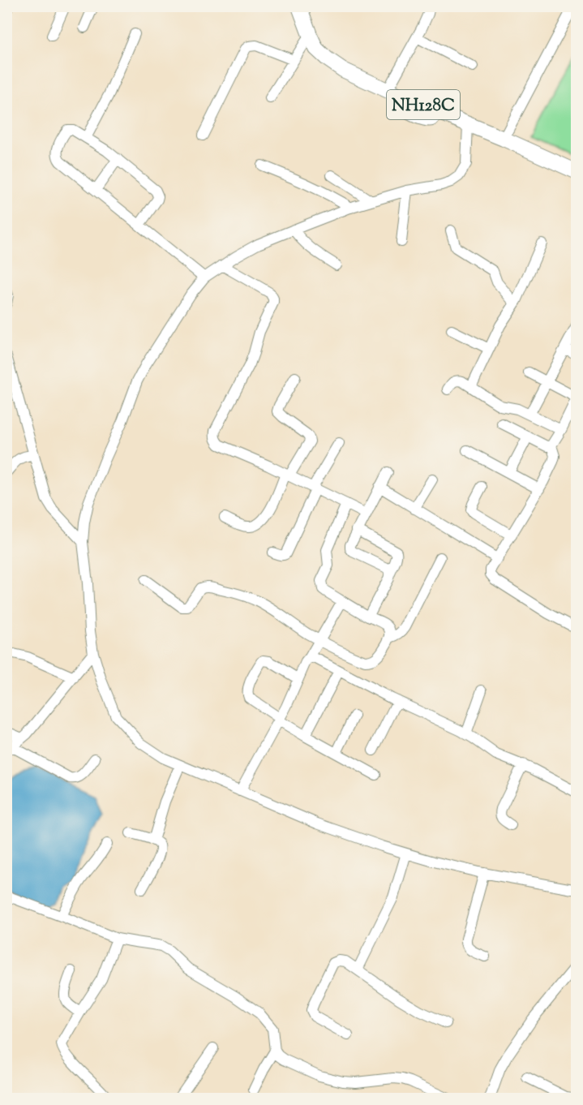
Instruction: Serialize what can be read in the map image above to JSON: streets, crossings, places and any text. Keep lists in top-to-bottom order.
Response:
{
  "streets": {
    "highway": ["NH128C"]
  }
}
